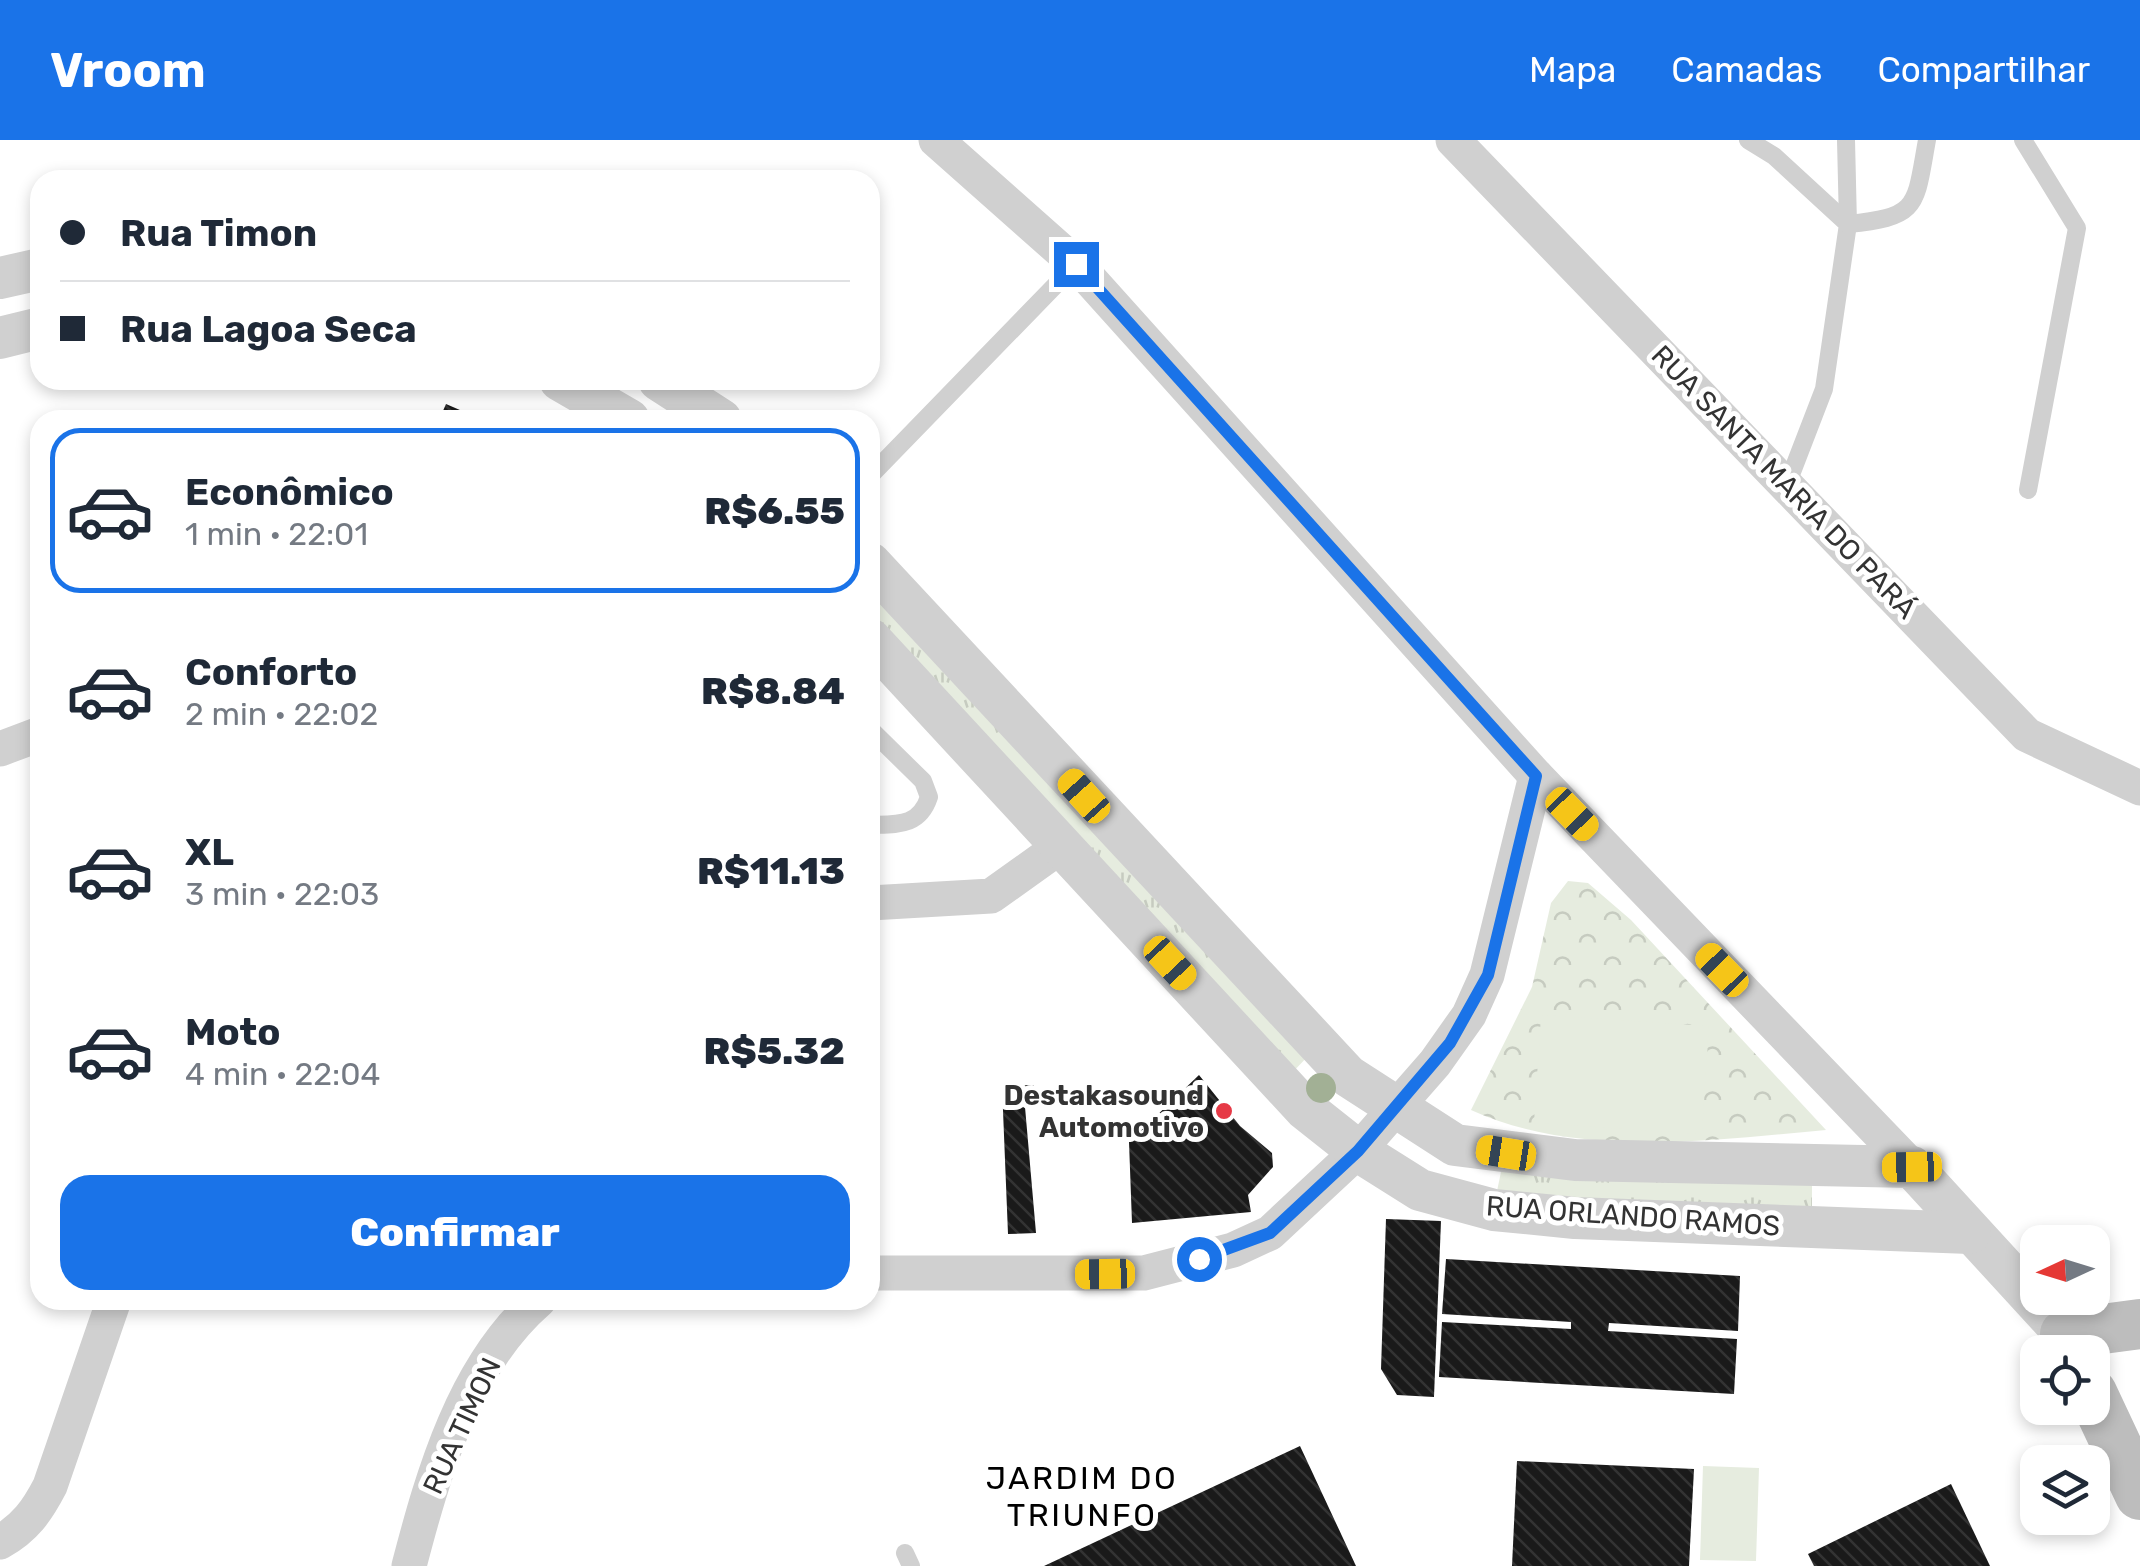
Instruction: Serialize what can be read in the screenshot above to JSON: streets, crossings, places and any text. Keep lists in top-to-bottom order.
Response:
{
  "streets": {
    "street": ["RUA SANTA MARIA DO PARÁ", "RUA ORLANDO RAMOS", "RUA TIMON"]
  },
  "districts": ["JARDIM DO TRIUNFO"],
  "places": ["Destakasound Automotivo"],
  "north": "left",
  "page": {
    "header": "Vroom",
    "nav": ["Mapa", "Camadas", "Compartilhar"],
    "banner": ["Rua Timon", "Rua Lagoa Seca"],
    "list": [
      {
        "name": "Econômico",
        "note": "1 min · 22:01",
        "value": "R$6.55"
      },
      {
        "name": "Conforto",
        "note": "2 min · 22:02",
        "value": "R$8.84"
      },
      {
        "name": "XL",
        "note": "3 min · 22:03",
        "value": "R$11.13"
      },
      {
        "name": "Moto",
        "note": "4 min · 22:04",
        "value": "R$5.32"
      }
    ],
    "buttons": "Confirmar"
  }
}
